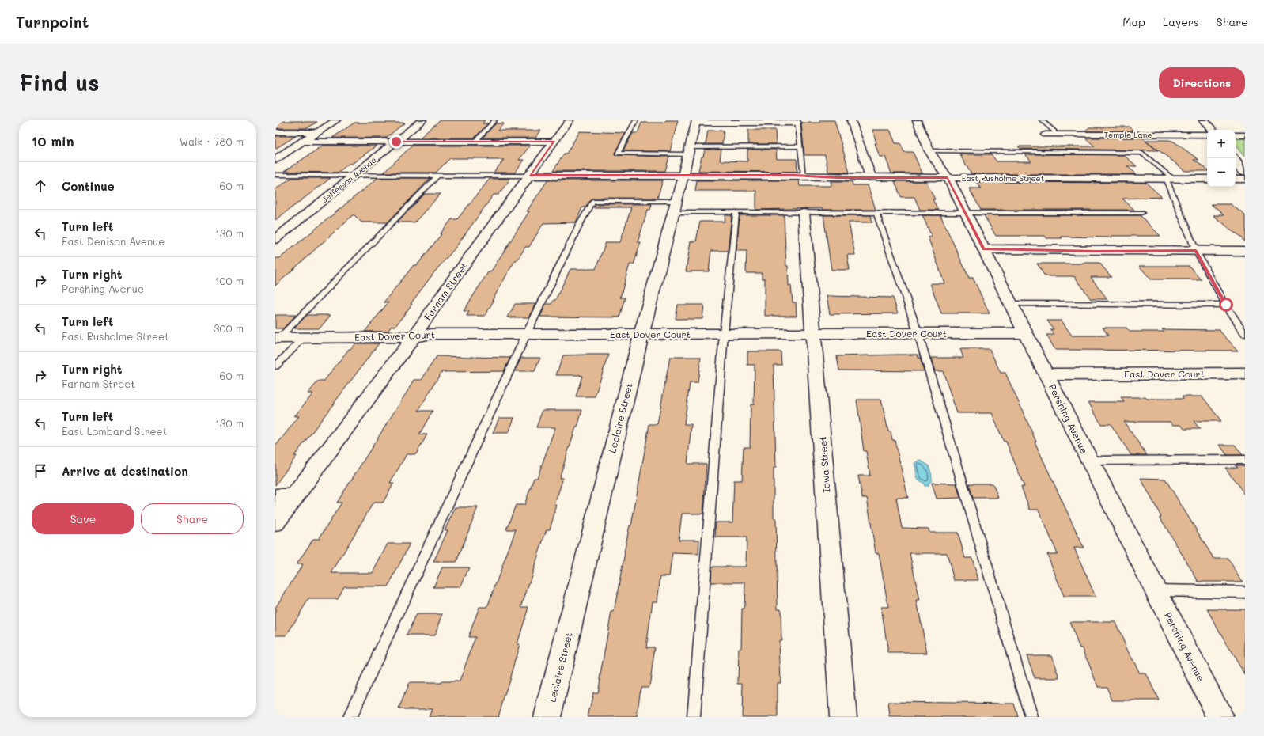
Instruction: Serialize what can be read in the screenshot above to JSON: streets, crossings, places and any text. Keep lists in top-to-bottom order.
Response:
{
  "streets": {
    "main road": [
      "Temple Lane",
      "East Rusholme Street",
      "Jefferson Avenue",
      "Farnam Street",
      "East Dover Court",
      "Leclaire Street",
      "Pershing Avenue",
      "Iowa Street"
    ]
  },
  "crossings": [
    ["East Rusholme Street", "Farnam Street"],
    ["East Rusholme Street", "Leclaire Street"],
    ["East Rusholme Street", "Pershing Avenue"],
    ["Farnam Street", "East Dover Court"],
    ["East Dover Court", "Leclaire Street"],
    ["East Dover Court", "Pershing Avenue"],
    ["East Dover Court", "Iowa Street"]
  ],
  "page": {
    "header": "Turnpoint",
    "nav": ["Map", "Layers", "Share"],
    "buttons": [
      "Directions",
      ["Save", "Share"]
    ],
    "title": "Find us",
    "heading": ["10 min", "Walk · 780 m"],
    "map_buttons": ["+", "−"],
    "list": [
      ["Continue", "60 m"],
      ["Turn left", "East Denison Avenue", "130 m"],
      ["Turn right", "Pershing Avenue", "100 m"],
      ["Turn left", "East Rusholme Street", "300 m"],
      ["Turn right", "Farnam Street", "60 m"],
      ["Turn left", "East Lombard Street", "130 m"],
      "Arrive at destination"
    ]
  }
}
